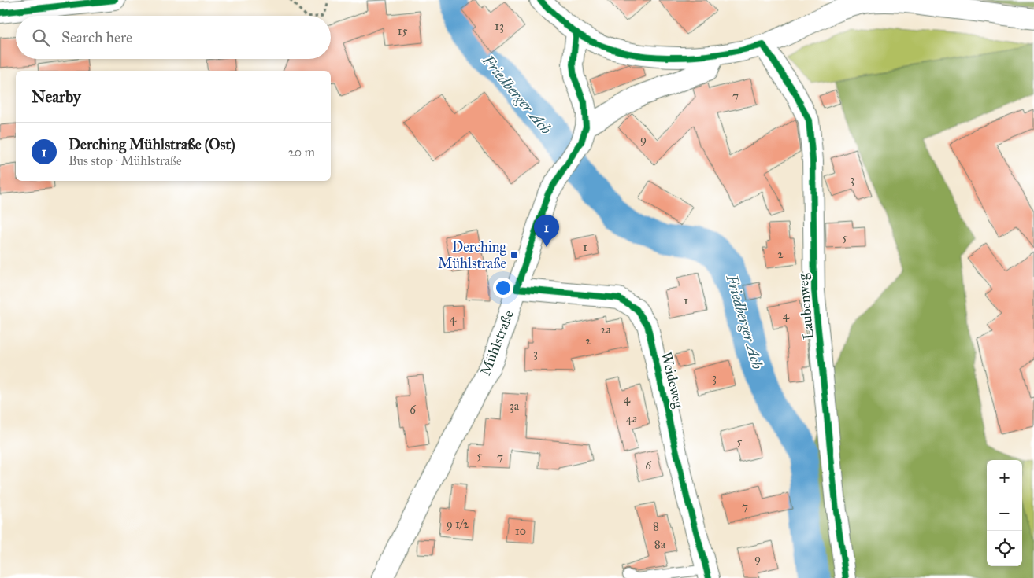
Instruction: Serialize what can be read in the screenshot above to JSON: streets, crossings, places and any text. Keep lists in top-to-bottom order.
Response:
{
  "streets": {
    "street": ["Laubenweg", "Mühlstraße", "Weideweg"]
  },
  "crossings": [
    ["Mühlstraße", "Weideweg"]
  ],
  "water": ["Friedberger Ach"],
  "places": {
    "transit": ["Derching Mühlstraße"]
  },
  "house_numbers": [
    "13",
    "15",
    "7",
    "9",
    "3",
    "5",
    "1",
    "2",
    "1",
    "4",
    "4",
    "2a",
    "2",
    "3",
    "3",
    "4",
    "3a",
    "6",
    "4a",
    "5",
    "5",
    "7",
    "6",
    "7",
    "9 1/2",
    "8",
    "10",
    "8a",
    "9"
  ],
  "page": {
    "search": "Search here",
    "heading": "Nearby",
    "list": [
      {
        "mark": "1",
        "name": "Derching Mühlstraße (Ost)",
        "note": "Bus stop · Mühlstraße",
        "value": "20 m"
      }
    ],
    "pins": "1",
    "map_buttons": ["+", "−"]
  }
}
